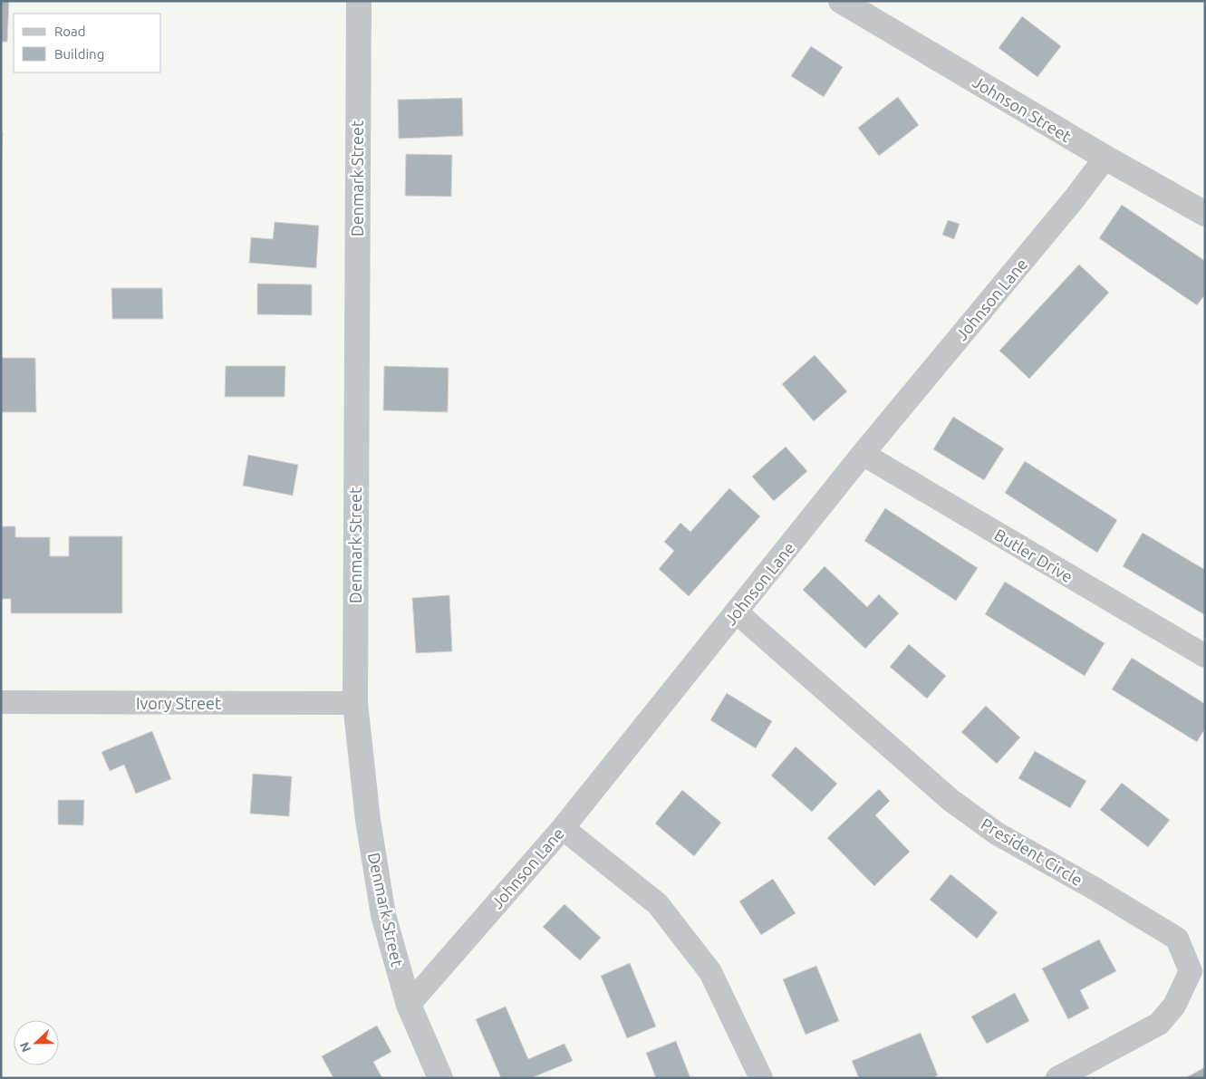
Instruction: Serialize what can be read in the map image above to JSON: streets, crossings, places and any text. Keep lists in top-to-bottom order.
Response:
{
  "streets": {
    "street": [
      "Johnson Street",
      "Denmark Street",
      "Johnson Lane",
      "Butler Drive",
      "Ivory Street",
      "President Circle"
    ]
  },
  "crossings": [
    ["Johnson Street", "Johnson Lane"],
    ["Denmark Street", "Johnson Lane"],
    ["Denmark Street", "Ivory Street"],
    ["Johnson Lane", "Butler Drive"],
    ["Johnson Lane", "President Circle"]
  ],
  "legend": ["Road", "Building"],
  "north": "left"
}
